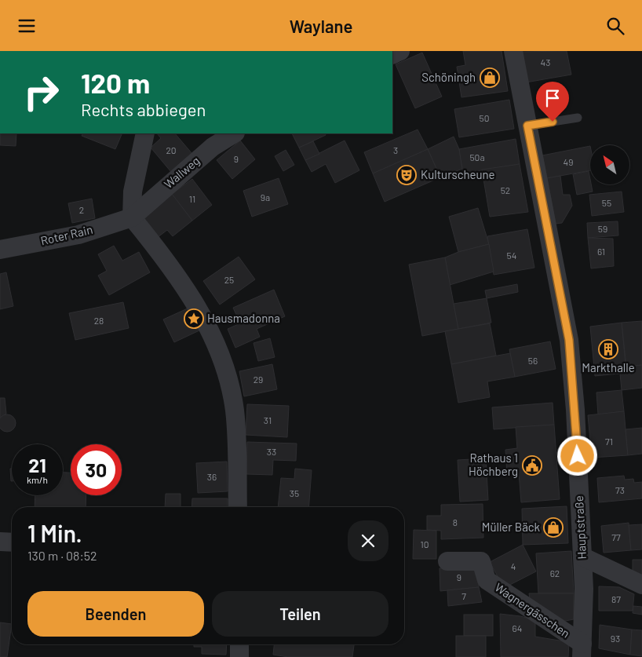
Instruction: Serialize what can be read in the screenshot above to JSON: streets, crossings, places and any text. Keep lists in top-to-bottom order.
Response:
{
  "streets": {
    "street": [
      "Wallweg",
      "Roter Rain",
      "Hauptstraße",
      "Wagnergässchen"
    ]
  },
  "crossings": [
    ["Wallweg", "Roter Rain"],
    ["Hauptstraße", "Wagnergässchen"]
  ],
  "places": {
    "shop": ["Schöningh", "Müller Bäck"],
    "theatre": ["Kulturscheune"],
    "place": ["Hausmadonna"],
    "building": ["Markthalle"],
    "public building": ["Rathaus 1 Höchberg"]
  },
  "house_numbers": [
    "43",
    "50",
    "20",
    "3",
    "50a",
    "9",
    "49",
    "52",
    "9a",
    "11",
    "55",
    "2",
    "59",
    "61",
    "54",
    "25",
    "28",
    "56",
    "29",
    "31",
    "71",
    "33",
    "36",
    "73",
    "35",
    "8",
    "77",
    "10",
    "4",
    "62",
    "9",
    "7",
    "87",
    "64",
    "93"
  ],
  "north": "top left",
  "page": {
    "header": "Waylane",
    "turn": ["120 m", "Rechts abbiegen"],
    "speed": "21 km/h",
    "limit": "30",
    "heading": ["1 Min.", "130 m · 08:52"],
    "buttons": ["Beenden", "Teilen"]
  }
}
